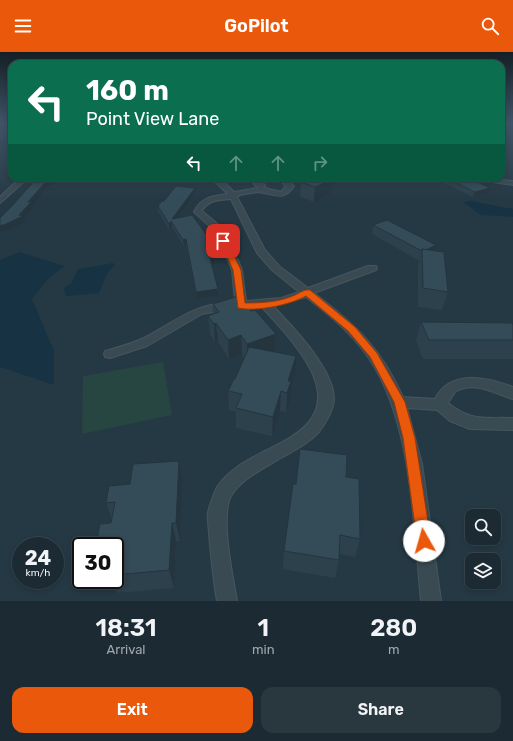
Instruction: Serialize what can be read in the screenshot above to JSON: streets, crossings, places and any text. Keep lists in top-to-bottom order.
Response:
{
  "page": {
    "header": "GoPilot",
    "turn": ["160 m", "Point View Lane"],
    "speed": "24 km/h",
    "limit": "30",
    "eta": [
      "18:31",
      "Arrival",
      "1",
      "min",
      "280",
      "m"
    ],
    "buttons": ["Exit", "Share"]
  }
}
